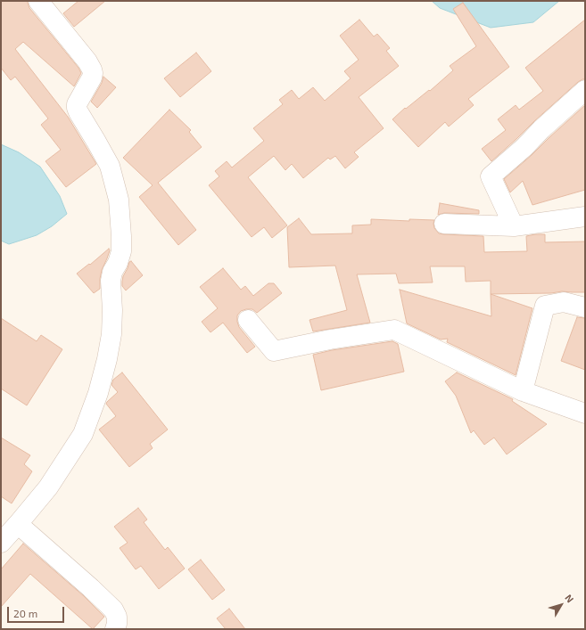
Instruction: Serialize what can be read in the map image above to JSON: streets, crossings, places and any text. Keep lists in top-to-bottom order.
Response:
{
  "scale_bar": "20 m",
  "north": "top right"
}
